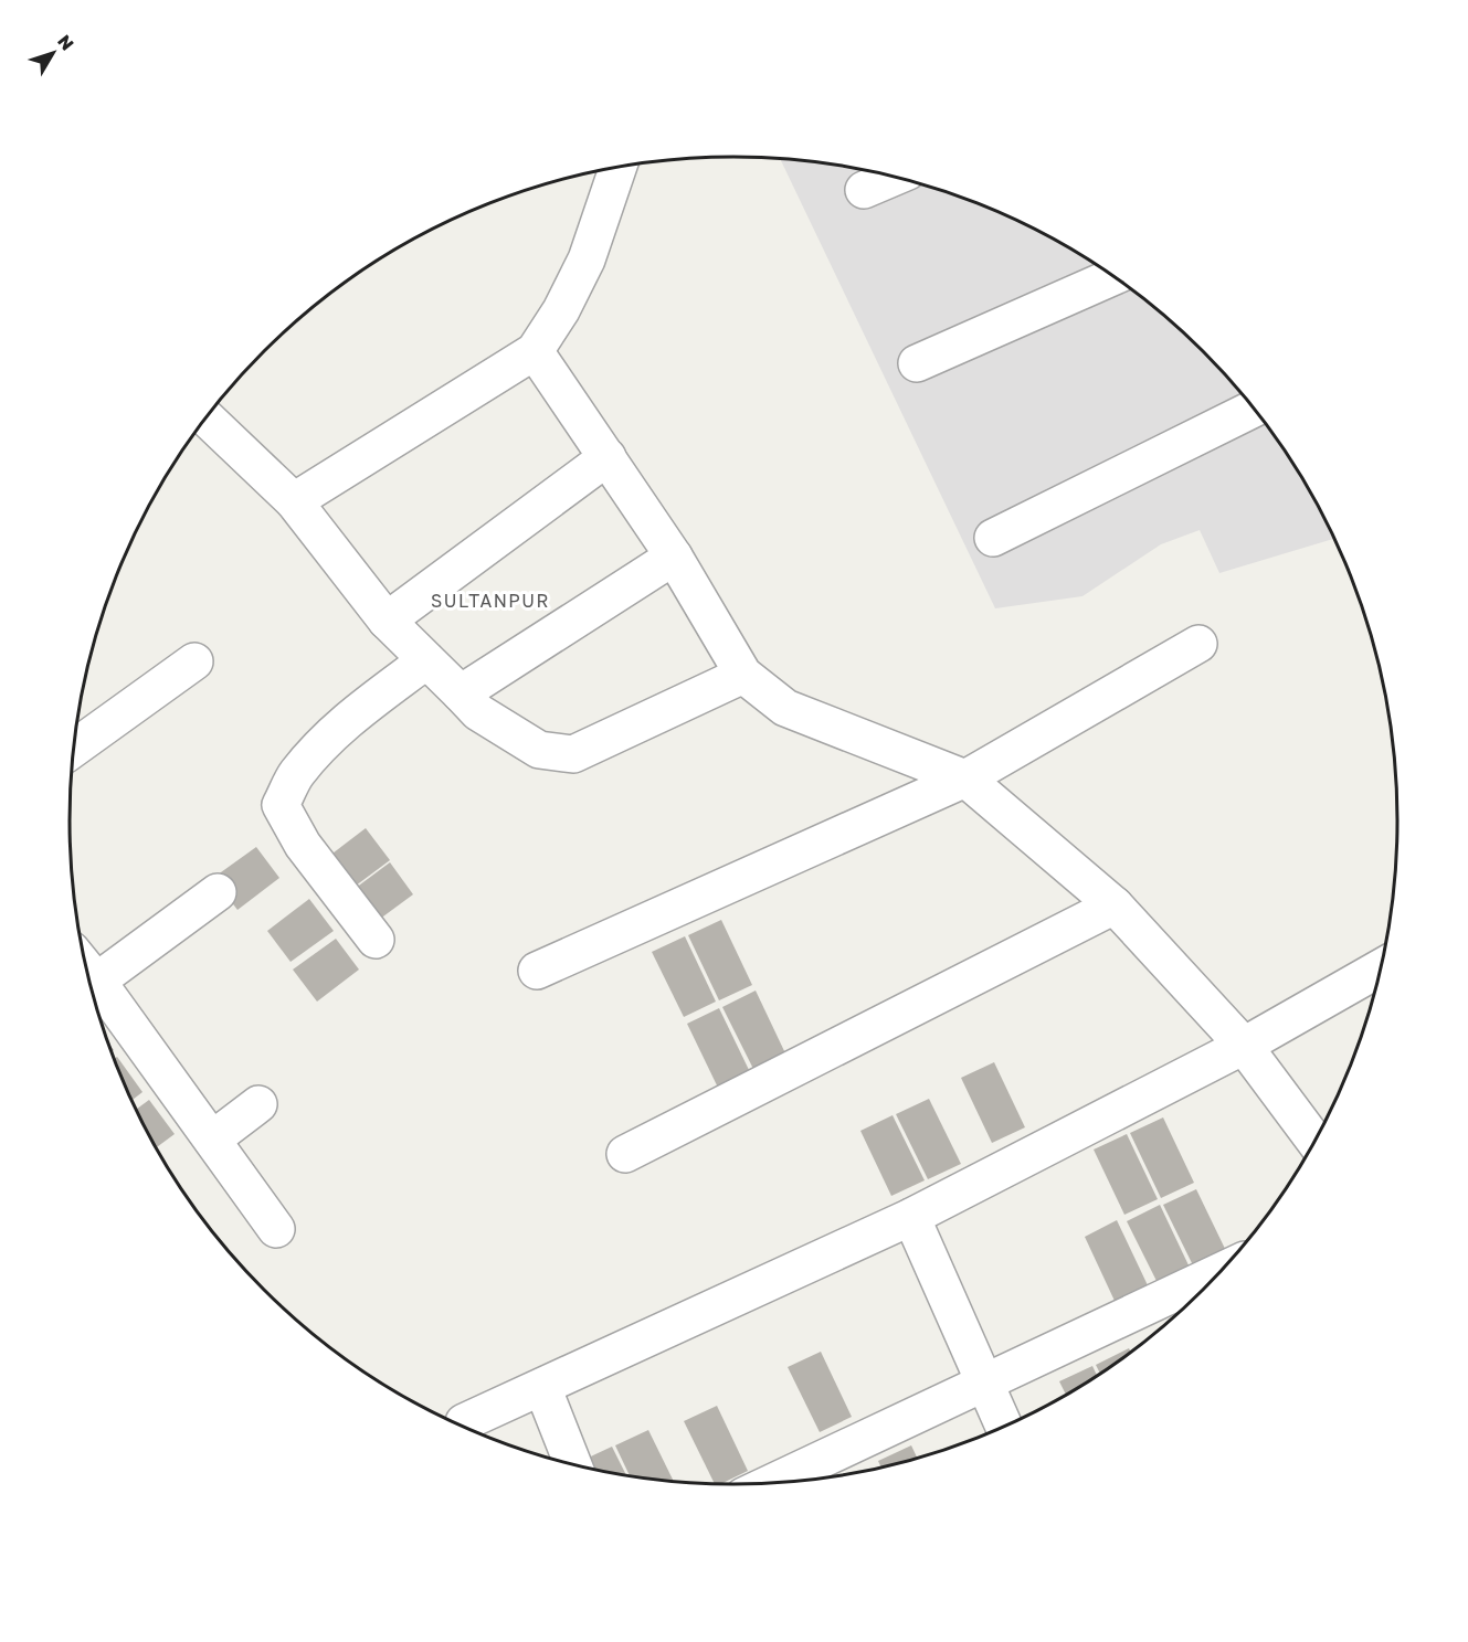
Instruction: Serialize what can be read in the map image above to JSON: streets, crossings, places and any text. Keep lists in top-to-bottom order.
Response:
{
  "districts": ["SULTANPUR"],
  "north": "top right"
}
